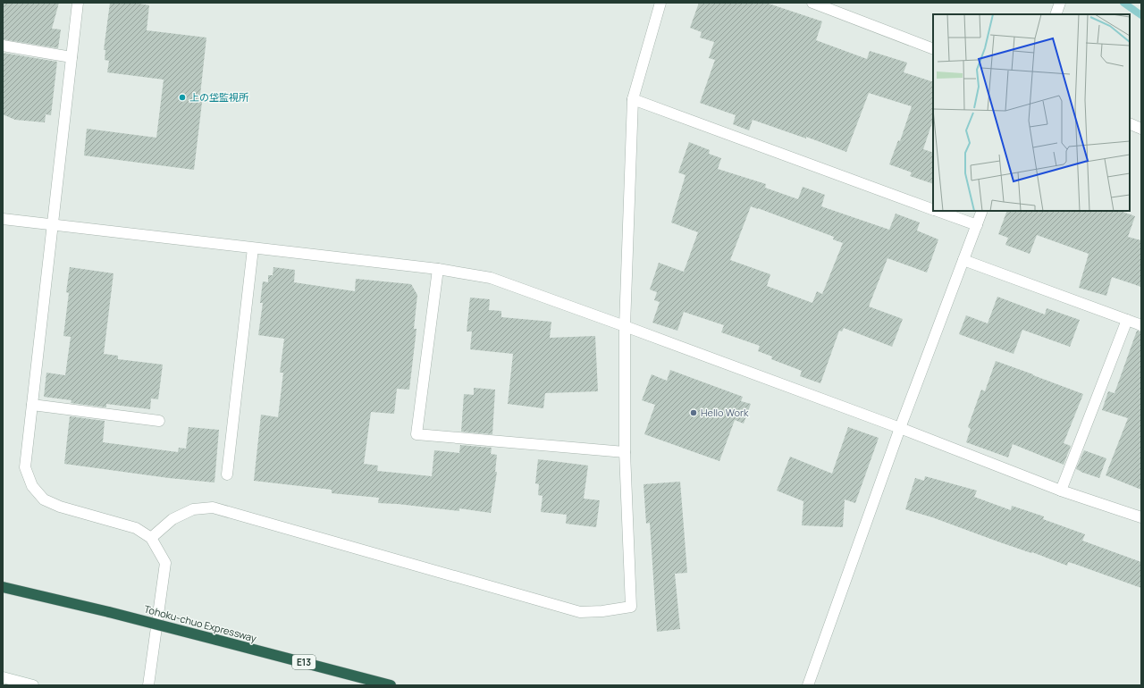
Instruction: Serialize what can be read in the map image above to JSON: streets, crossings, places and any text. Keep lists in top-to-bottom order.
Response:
{
  "streets": {
    "highway": ["Tohoku-chuo Expressway", "E13"]
  },
  "places": ["上の垈監視所", "Hello Work"]
}
